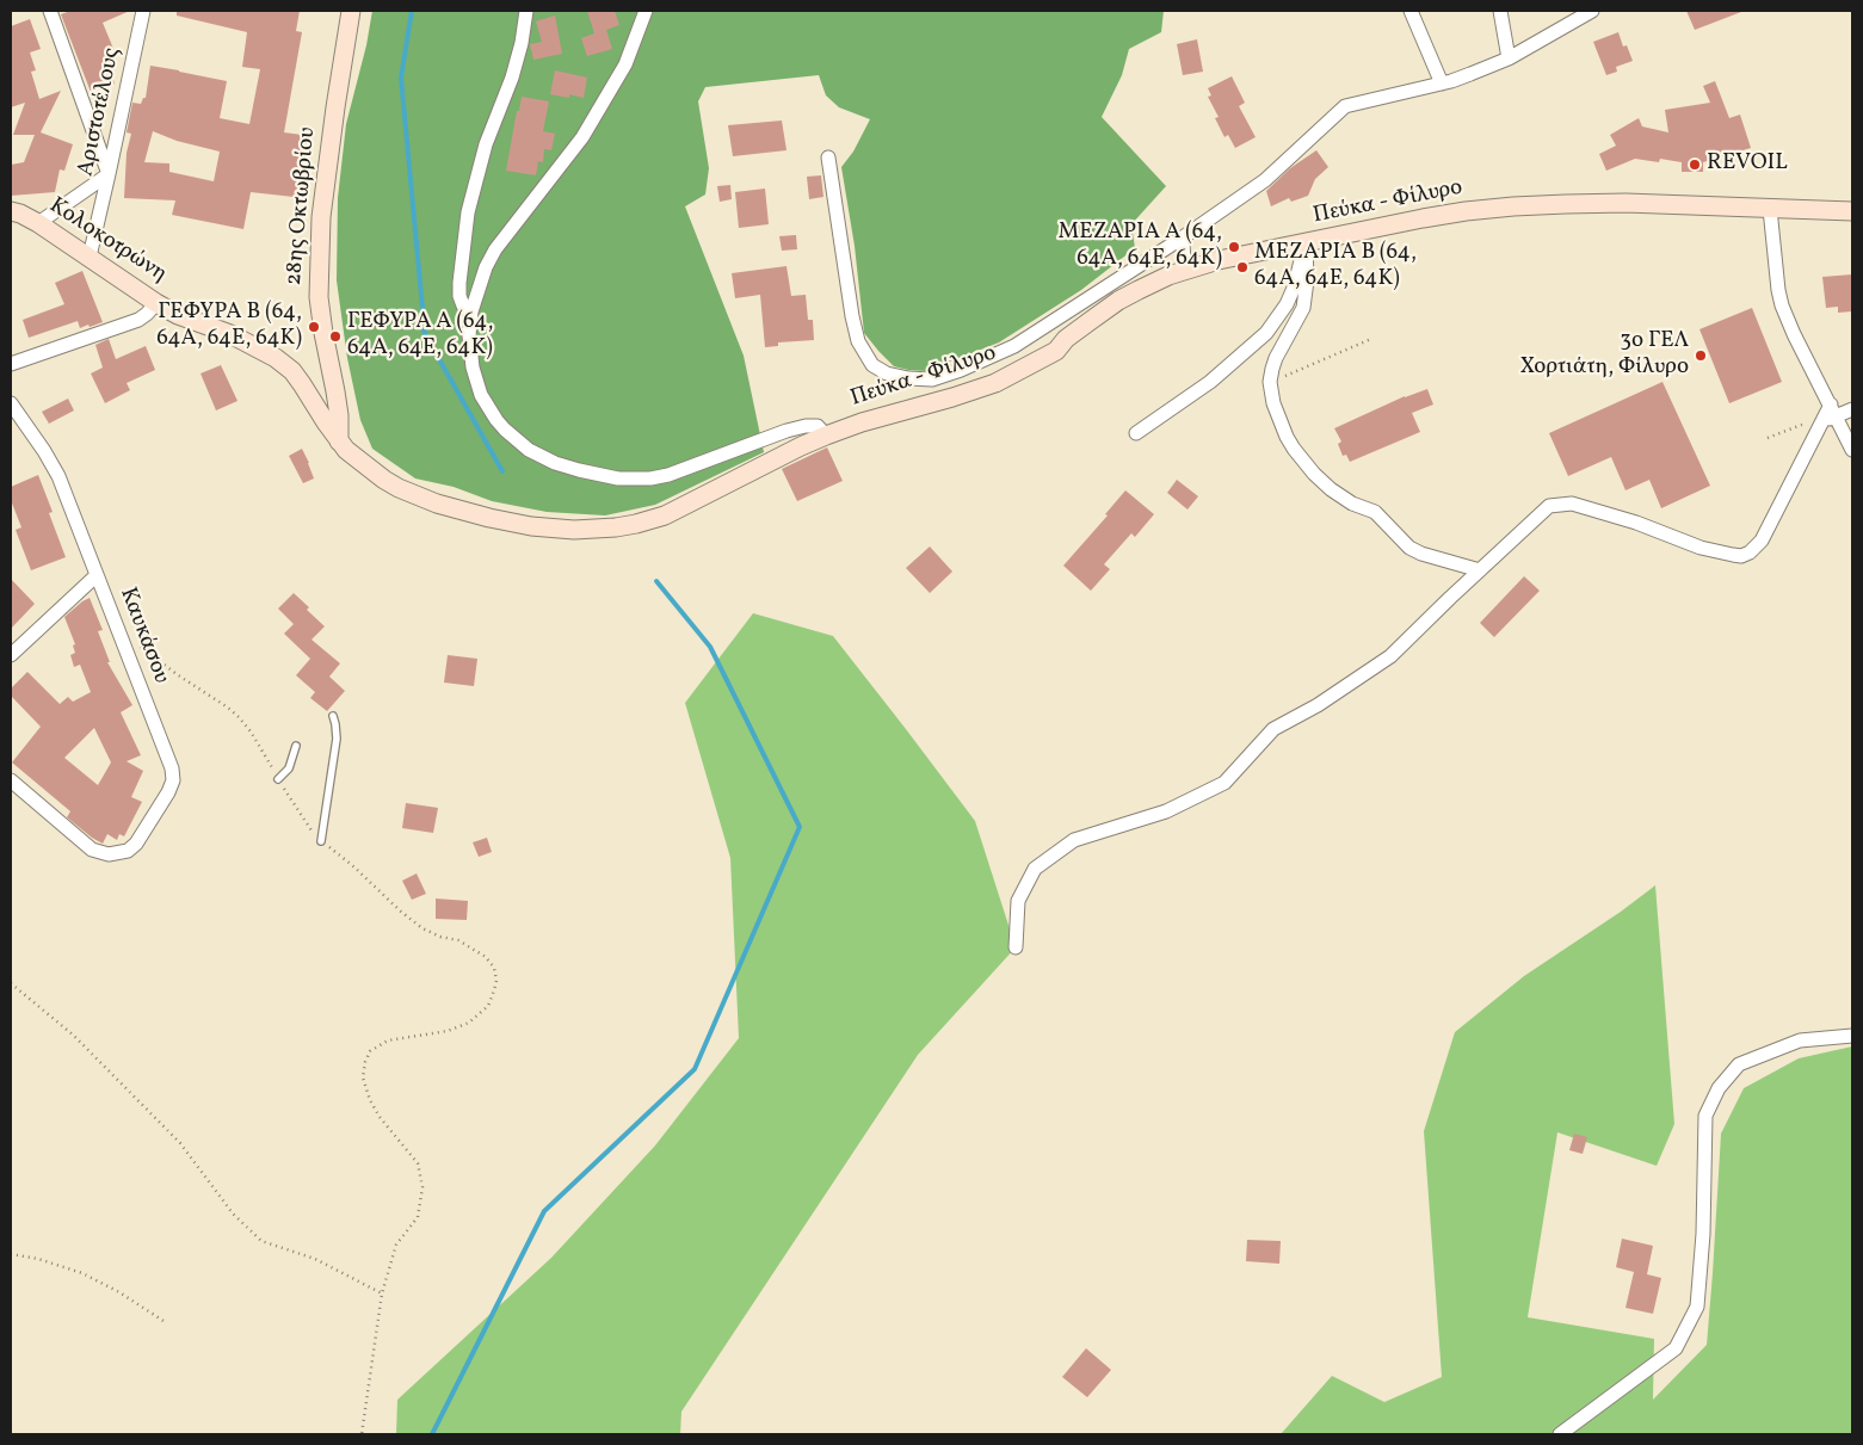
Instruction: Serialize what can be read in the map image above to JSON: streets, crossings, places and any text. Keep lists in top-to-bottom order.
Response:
{
  "streets": {
    "main road": ["Πεύκα - Φίλυρο", "28ης Οκτωβρίου", "Κολοκοτρώνη"],
    "street": ["Αριστοτέλους", "Καυκάσου"]
  },
  "crossings": [
    ["Αριστοτέλους", "Κολοκοτρώνη"],
    ["Πεύκα - Φίλυρο", "28ης Οκτωβρίου"],
    ["Πεύκα - Φίλυρο", "Κολοκοτρώνη"],
    ["28ης Οκτωβρίου", "Κολοκοτρώνη"]
  ],
  "places": [
    "REVOIL",
    "ΜΕΖΑΡΙΑ A (64, 64Α, 64Ε, 64Κ)",
    "ΜΕΖΑΡΙΑ B (64, 64Α, 64Ε, 64Κ)",
    "ΓΕΦΥΡΑ B (64, 64Α, 64Ε, 64Κ)",
    "ΓΕΦΥΡΑ A (64, 64Α, 64Ε, 64Κ)",
    "3ο ΓΕΛ Χορτιάτη, Φίλυρο"
  ]
}
